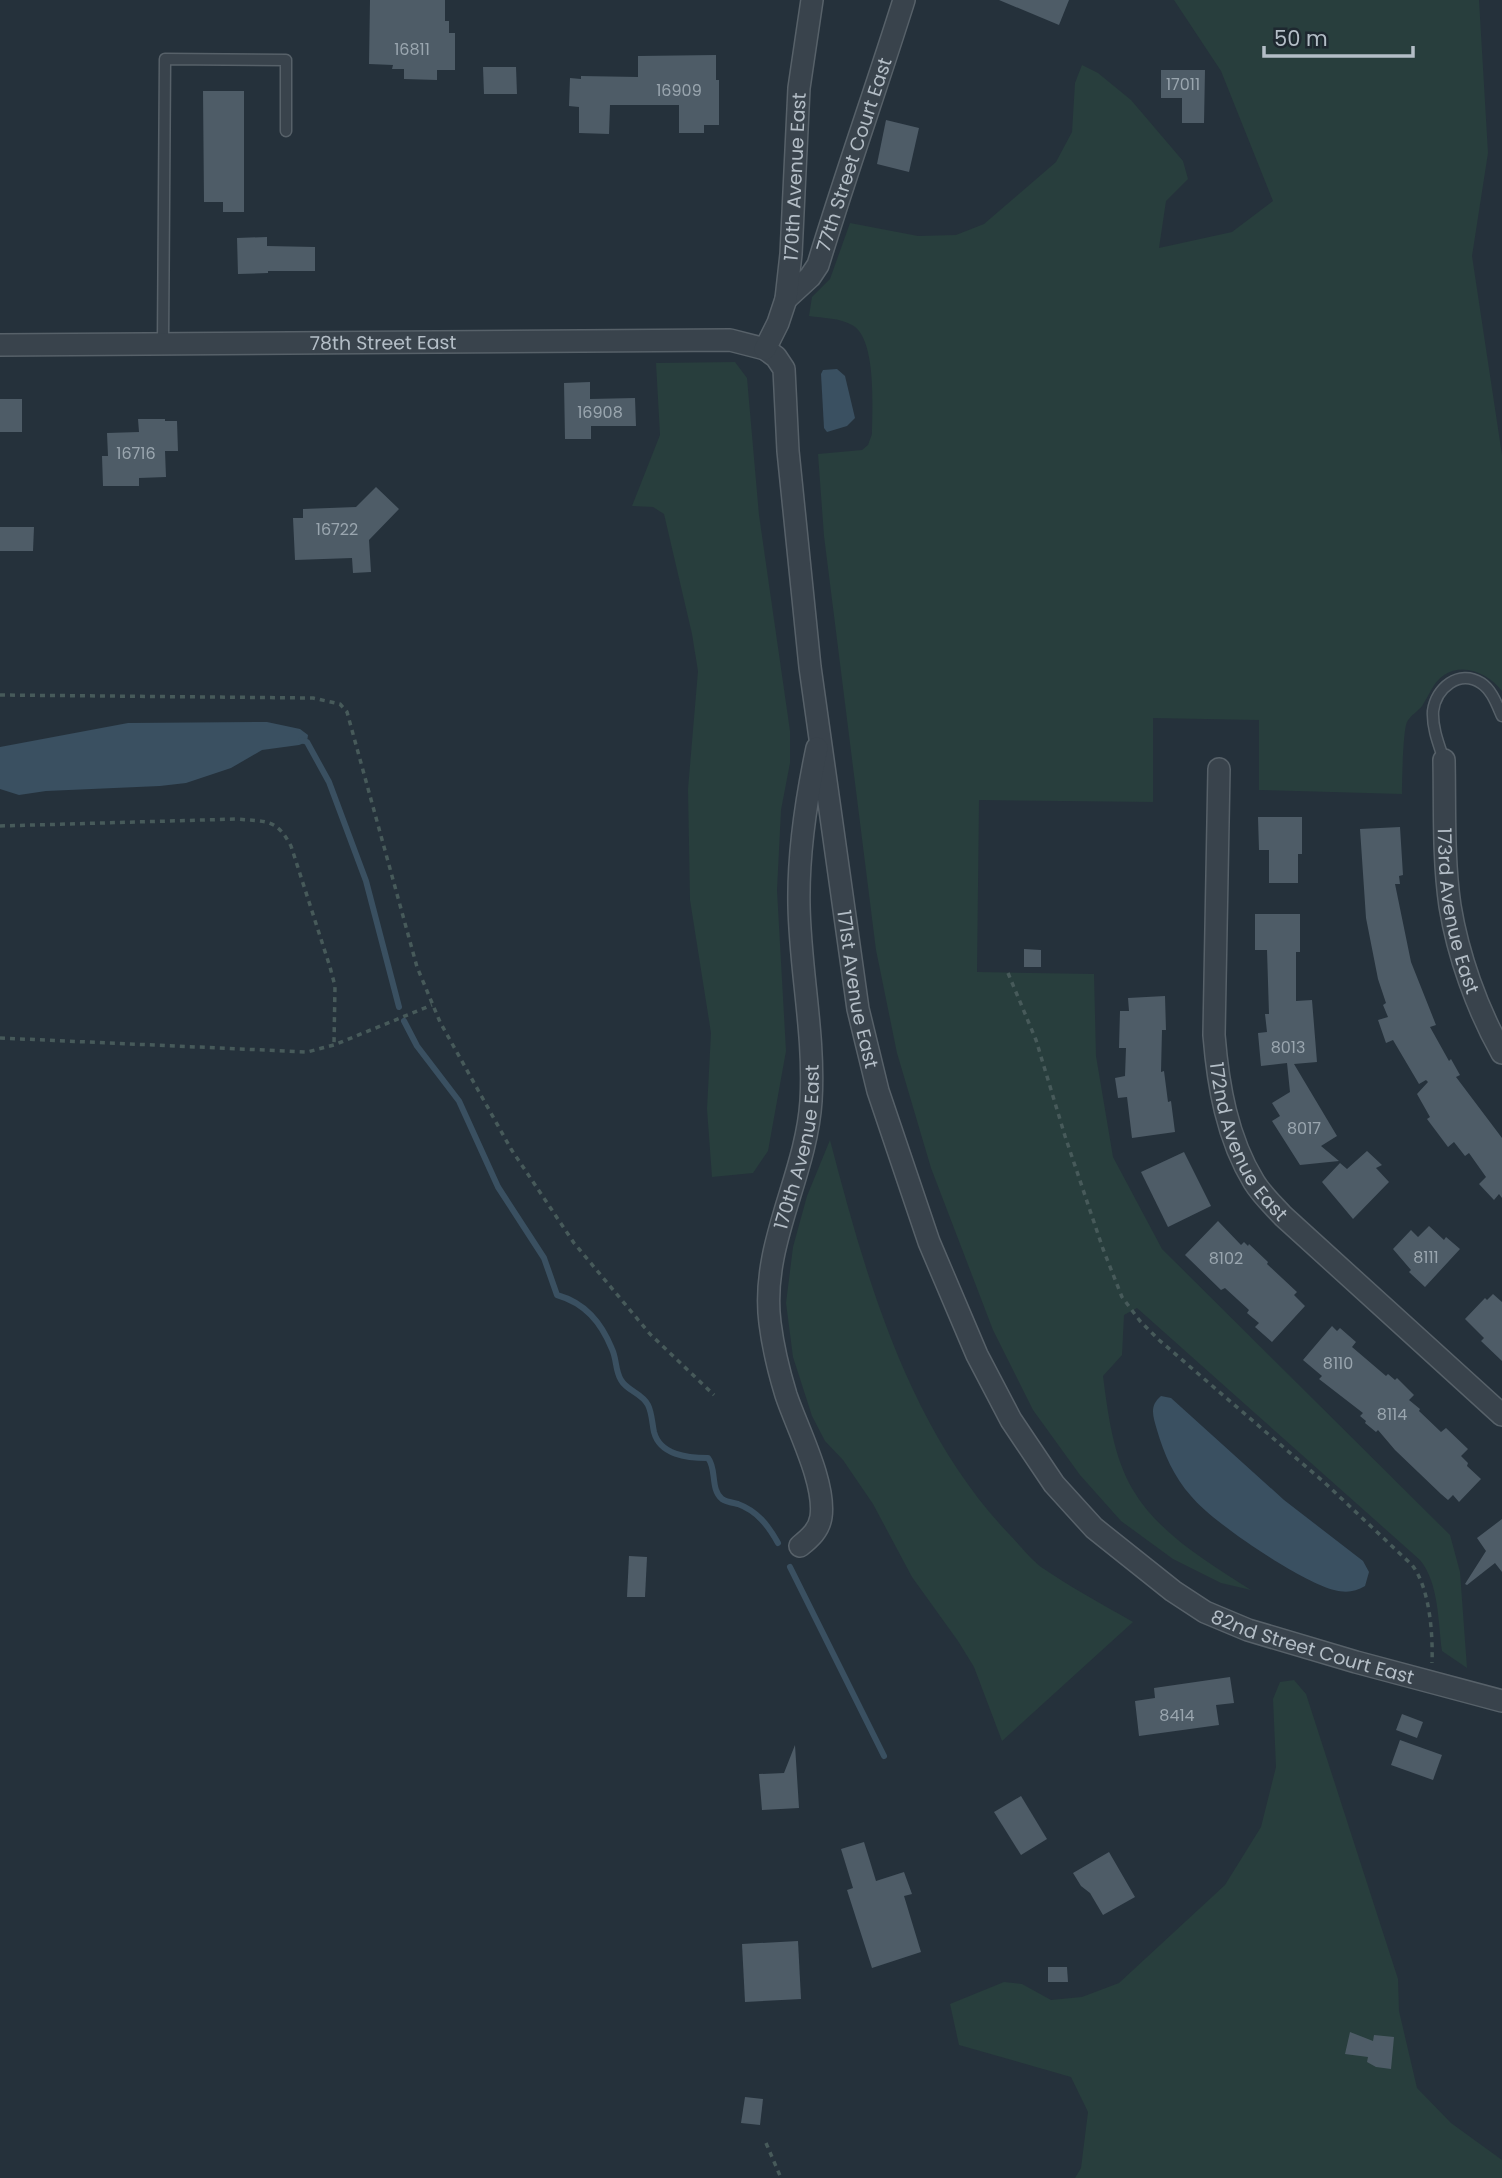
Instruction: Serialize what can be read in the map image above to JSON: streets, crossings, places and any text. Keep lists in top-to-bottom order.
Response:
{
  "streets": {
    "street": [
      "77th Street Court East",
      "170th Avenue East",
      "78th Street East",
      "173rd Avenue East",
      "171st Avenue East",
      "172nd Avenue East",
      "82nd Street Court East"
    ]
  },
  "crossings": [
    ["77th Street Court East", "170th Avenue East"],
    ["170th Avenue East", "78th Street East"],
    ["170th Avenue East", "171st Avenue East"],
    ["78th Street East", "171st Avenue East"],
    ["171st Avenue East", "82nd Street Court East"]
  ],
  "house_numbers": [
    "16811",
    "17011",
    "16909",
    "16908",
    "16716",
    "16722",
    "8013",
    "8017",
    "8111",
    "8102",
    "8110",
    "8114",
    "8414"
  ],
  "scale_bar": "50 m"
}
